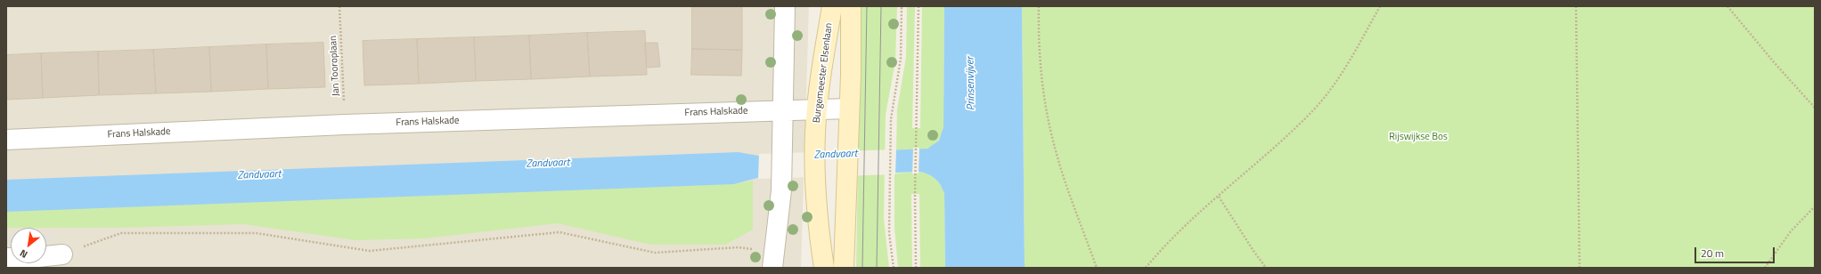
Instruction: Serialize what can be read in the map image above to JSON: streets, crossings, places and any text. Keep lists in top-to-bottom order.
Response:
{
  "streets": {
    "main road": ["Burgemeester Elsenlaan"],
    "street": ["Frans Halskade"],
    "path": ["Jan Tooroplaan"]
  },
  "crossings": [
    ["Jan Tooroplaan", "Frans Halskade"],
    ["Burgemeester Elsenlaan", "Frans Halskade"]
  ],
  "water": ["Prinsenvijver", "Zandvaart"],
  "parks": ["Rijswijkse Bos"],
  "scale_bar": "20 m",
  "north": "bottom left"
}
